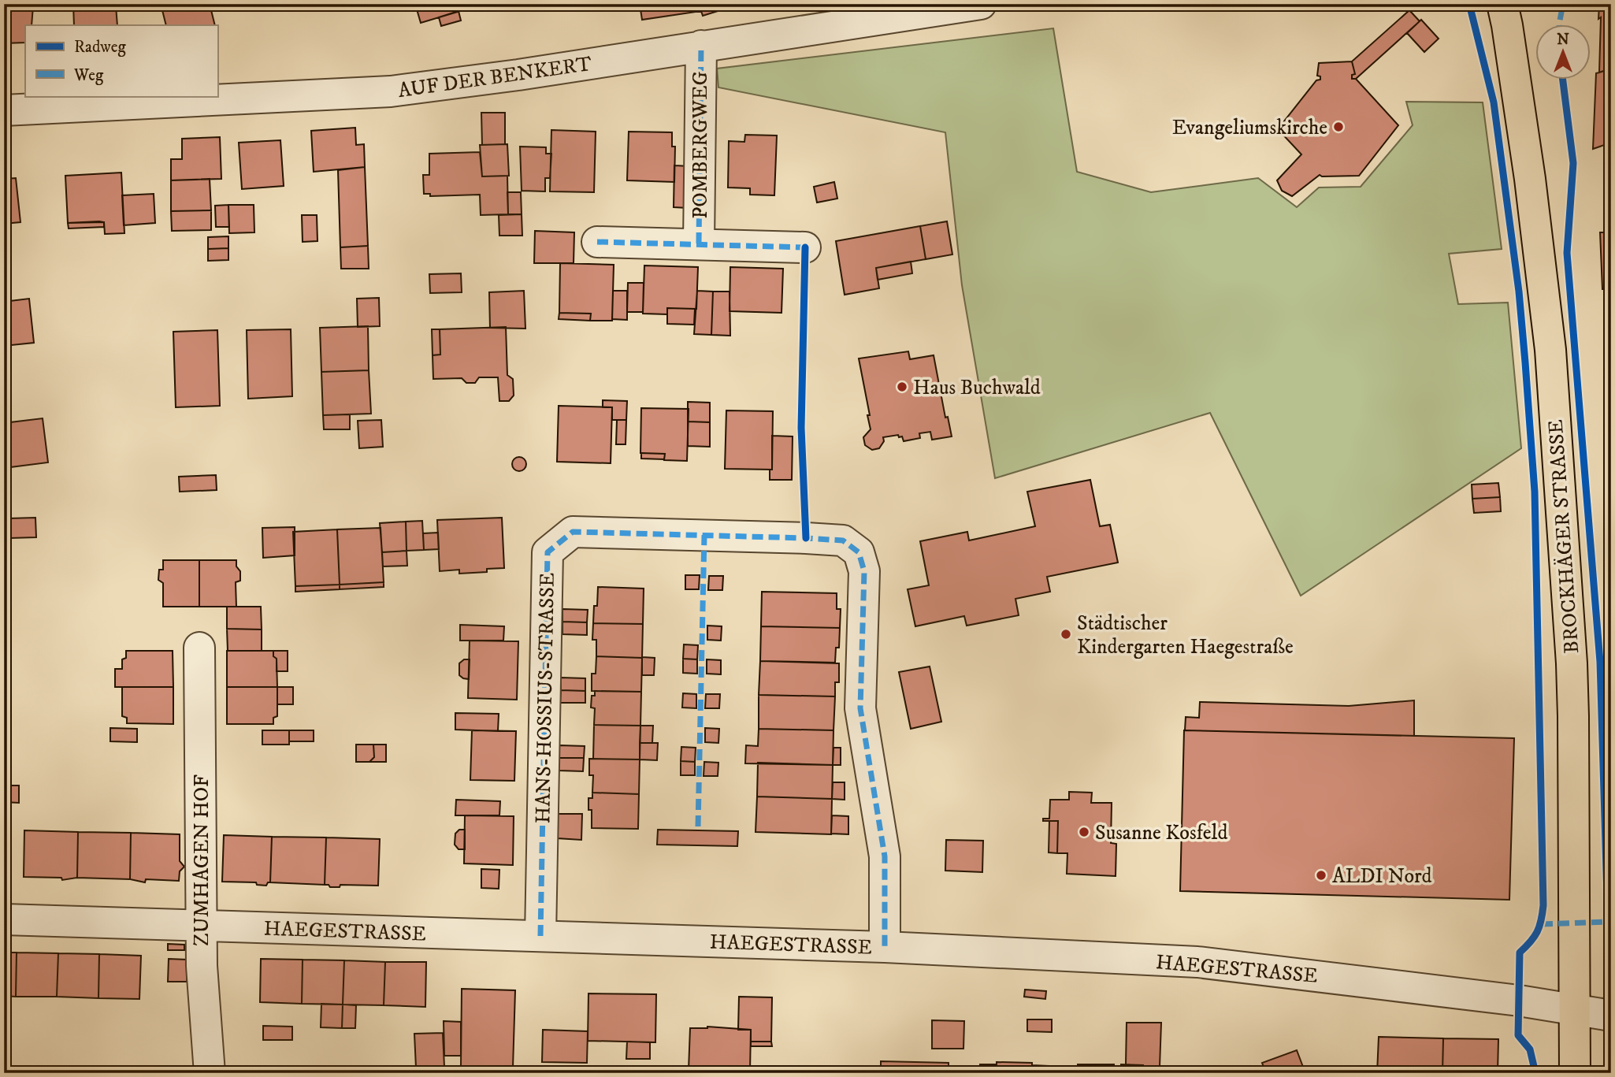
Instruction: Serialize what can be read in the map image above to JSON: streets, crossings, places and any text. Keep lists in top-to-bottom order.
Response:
{
  "streets": {
    "main road": ["BROCKHÄGER STRASSE"],
    "street": [
      "AUF DER BENKERT",
      "POMBERGWEG",
      "HANS-HOSSIUS-STRASSE",
      "ZUMHAGEN HOF",
      "HAEGESTRASSE"
    ]
  },
  "crossings": [
    ["AUF DER BENKERT", "POMBERGWEG"],
    ["BROCKHÄGER STRASSE", "HAEGESTRASSE"],
    ["HANS-HOSSIUS-STRASSE", "HAEGESTRASSE"],
    ["ZUMHAGEN HOF", "HAEGESTRASSE"]
  ],
  "places": [
    "Evangeliumskirche",
    "Haus Buchwald",
    "Städtischer Kindergarten Haegestraße",
    "Susanne Kosfeld",
    "ALDI Nord"
  ],
  "legend": ["Radweg", "Weg"],
  "north": "top"
}
